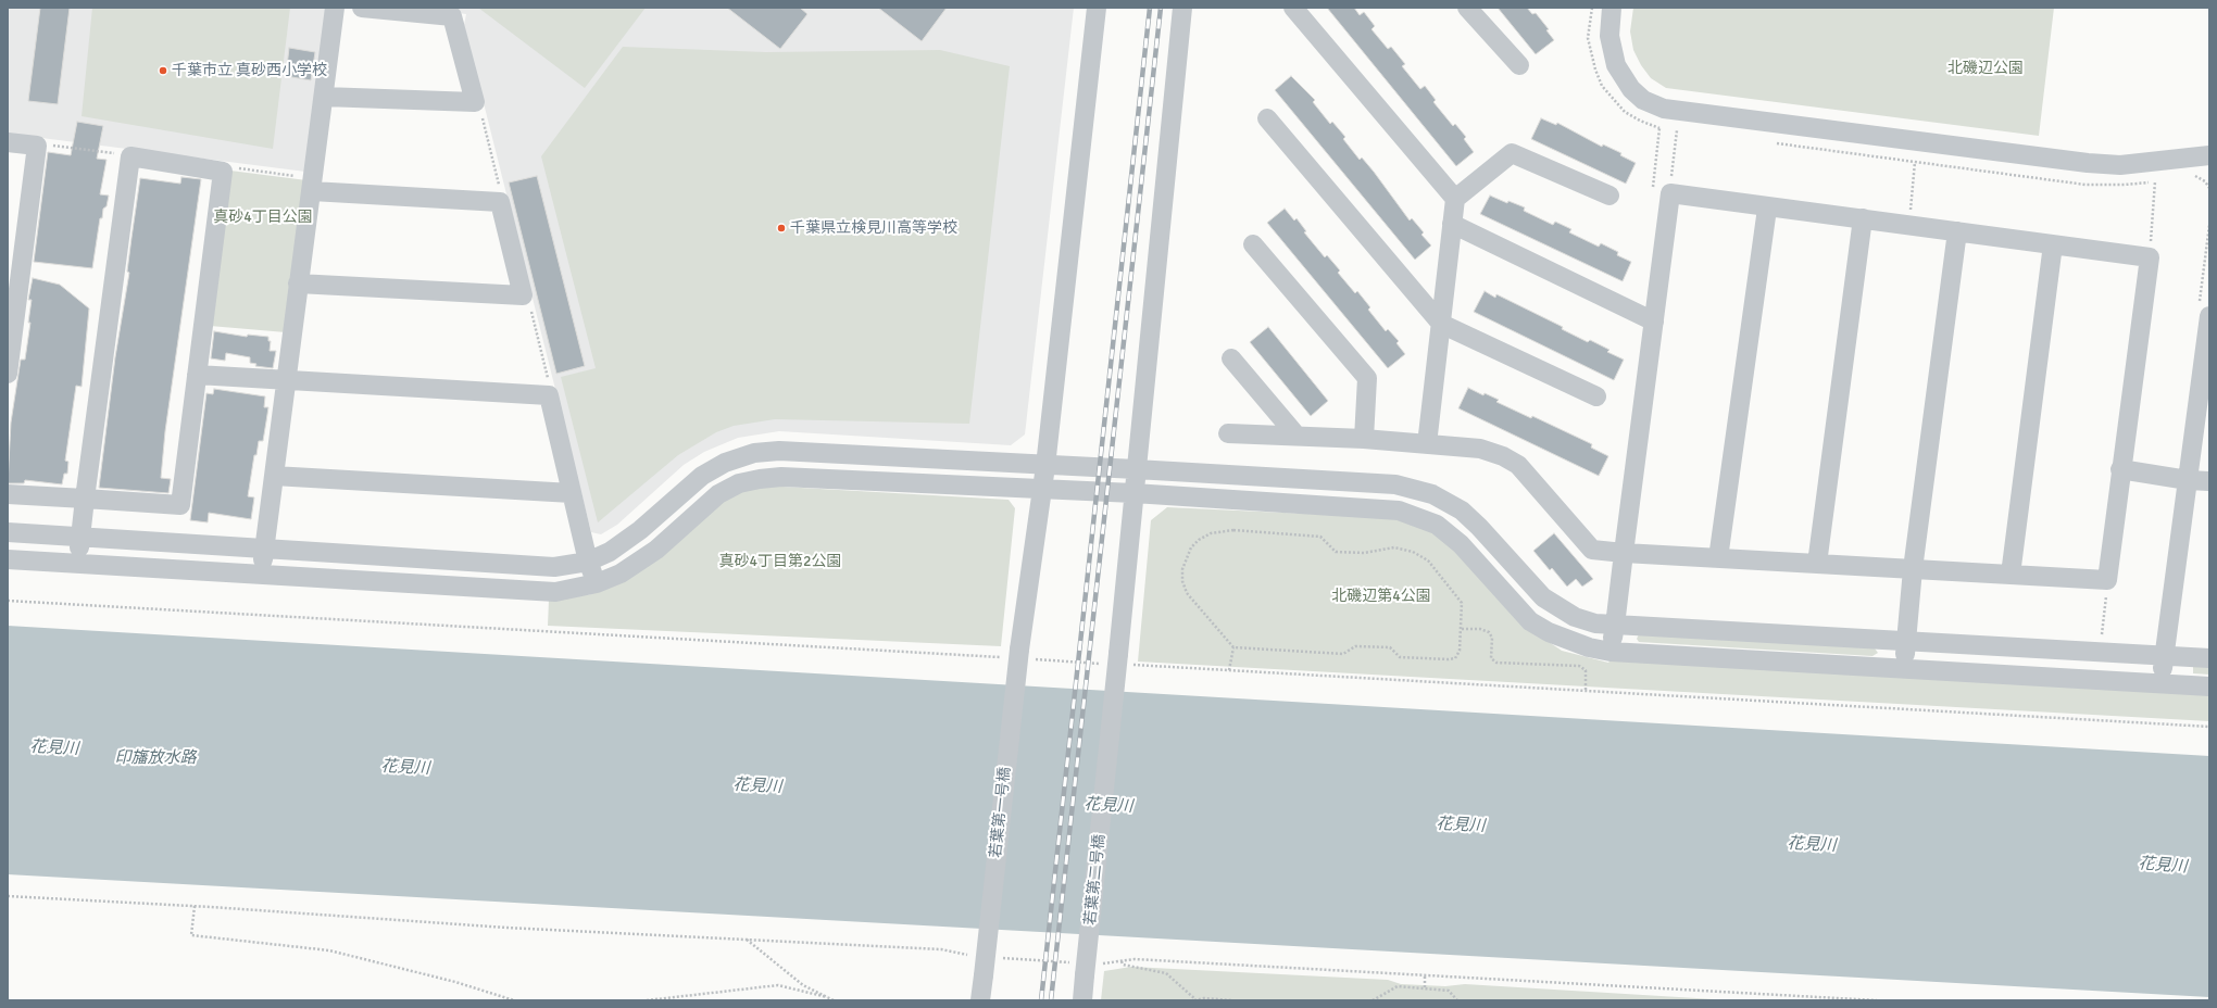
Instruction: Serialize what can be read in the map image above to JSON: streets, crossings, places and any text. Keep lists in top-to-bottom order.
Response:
{
  "streets": {
    "street": ["若葉第一号橋", "若葉第二号橋"]
  },
  "water": ["花見川", "印旛放水路"],
  "parks": [
    "北磯辺公園",
    "真砂4丁目公園",
    "真砂4丁目第2公園",
    "北磯辺第4公園"
  ],
  "places": ["千葉市立 真砂西小学校", "千葉県立検見川高等学校"]
}
